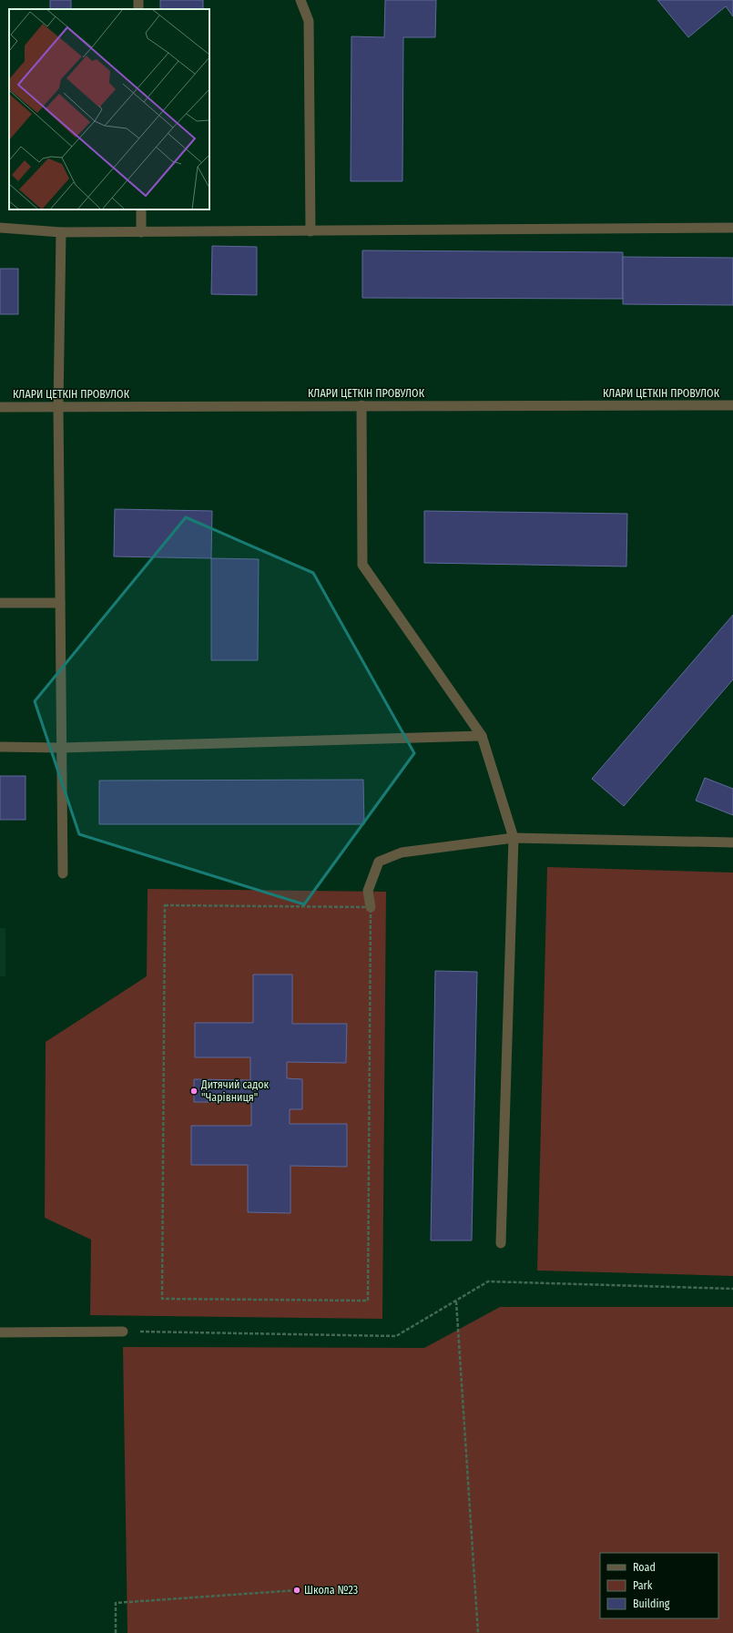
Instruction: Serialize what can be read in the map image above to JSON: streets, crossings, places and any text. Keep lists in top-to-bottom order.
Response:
{
  "streets": {
    "street": ["КЛАРИ ЦЕТКІН ПРОВУЛОК"]
  },
  "places": ["Дитячий садок \"Чарівниця\"", "Школа №23"],
  "legend": ["Road", "Park", "Building"]
}
